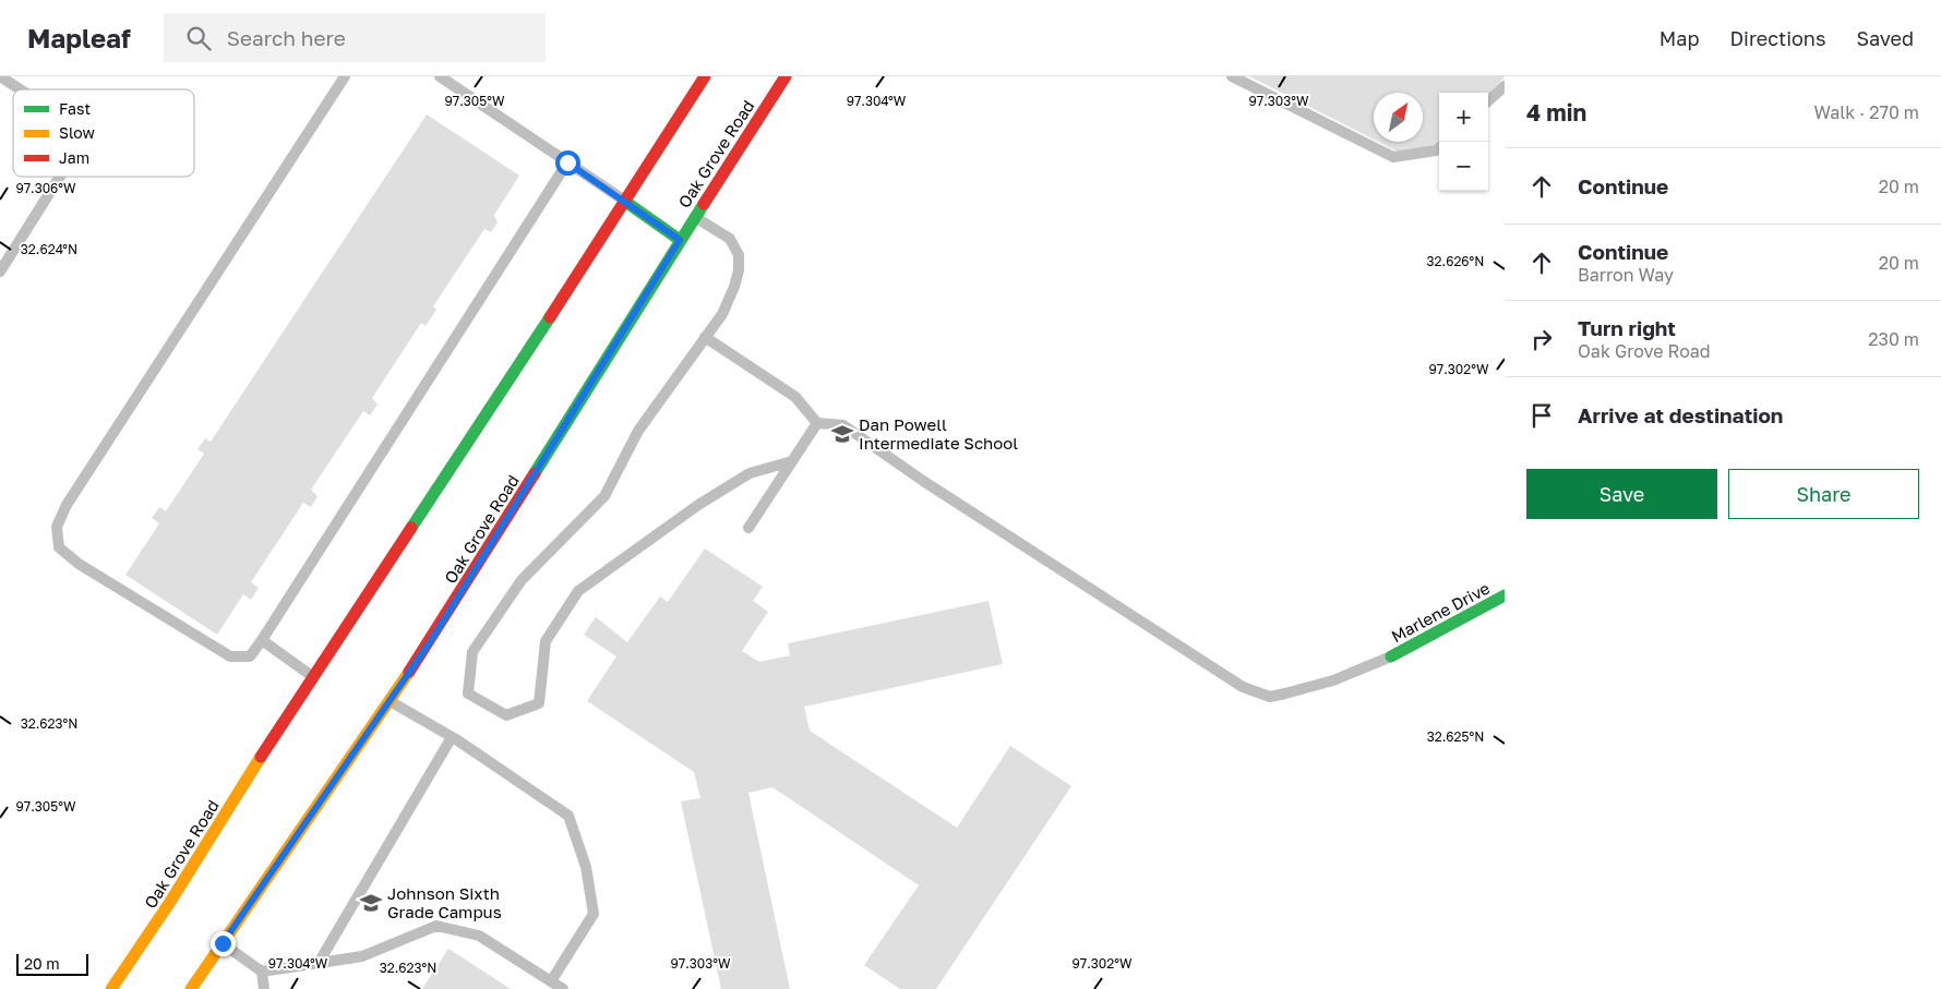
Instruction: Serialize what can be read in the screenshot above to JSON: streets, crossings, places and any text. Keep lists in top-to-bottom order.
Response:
{
  "streets": {
    "street": ["Oak Grove Road", "Marlene Drive"]
  },
  "places": {
    "school or university": ["Dan Powell Intermediate School", "Johnson Sixth Grade Campus"]
  },
  "legend": ["Fast", "Slow", "Jam"],
  "scale_bar": "20 m",
  "north": "top right",
  "page": {
    "header": "Mapleaf",
    "search": "Search here",
    "nav": ["Map", "Directions", "Saved"],
    "heading": ["4 min", "Walk · 270 m"],
    "map_buttons": ["+", "−"],
    "list": [
      ["Continue", "20 m"],
      ["Continue", "Barron Way", "20 m"],
      ["Turn right", "Oak Grove Road", "230 m"],
      "Arrive at destination"
    ],
    "buttons": ["Save", "Share"],
    "scale": "20 m"
  },
  "coordinates": [
    "97.305°W",
    "97.304°W",
    "97.303°W",
    "97.306°W",
    "32.624°N",
    "32.626°N",
    "97.302°W",
    "32.623°N",
    "32.625°N"
  ]
}
